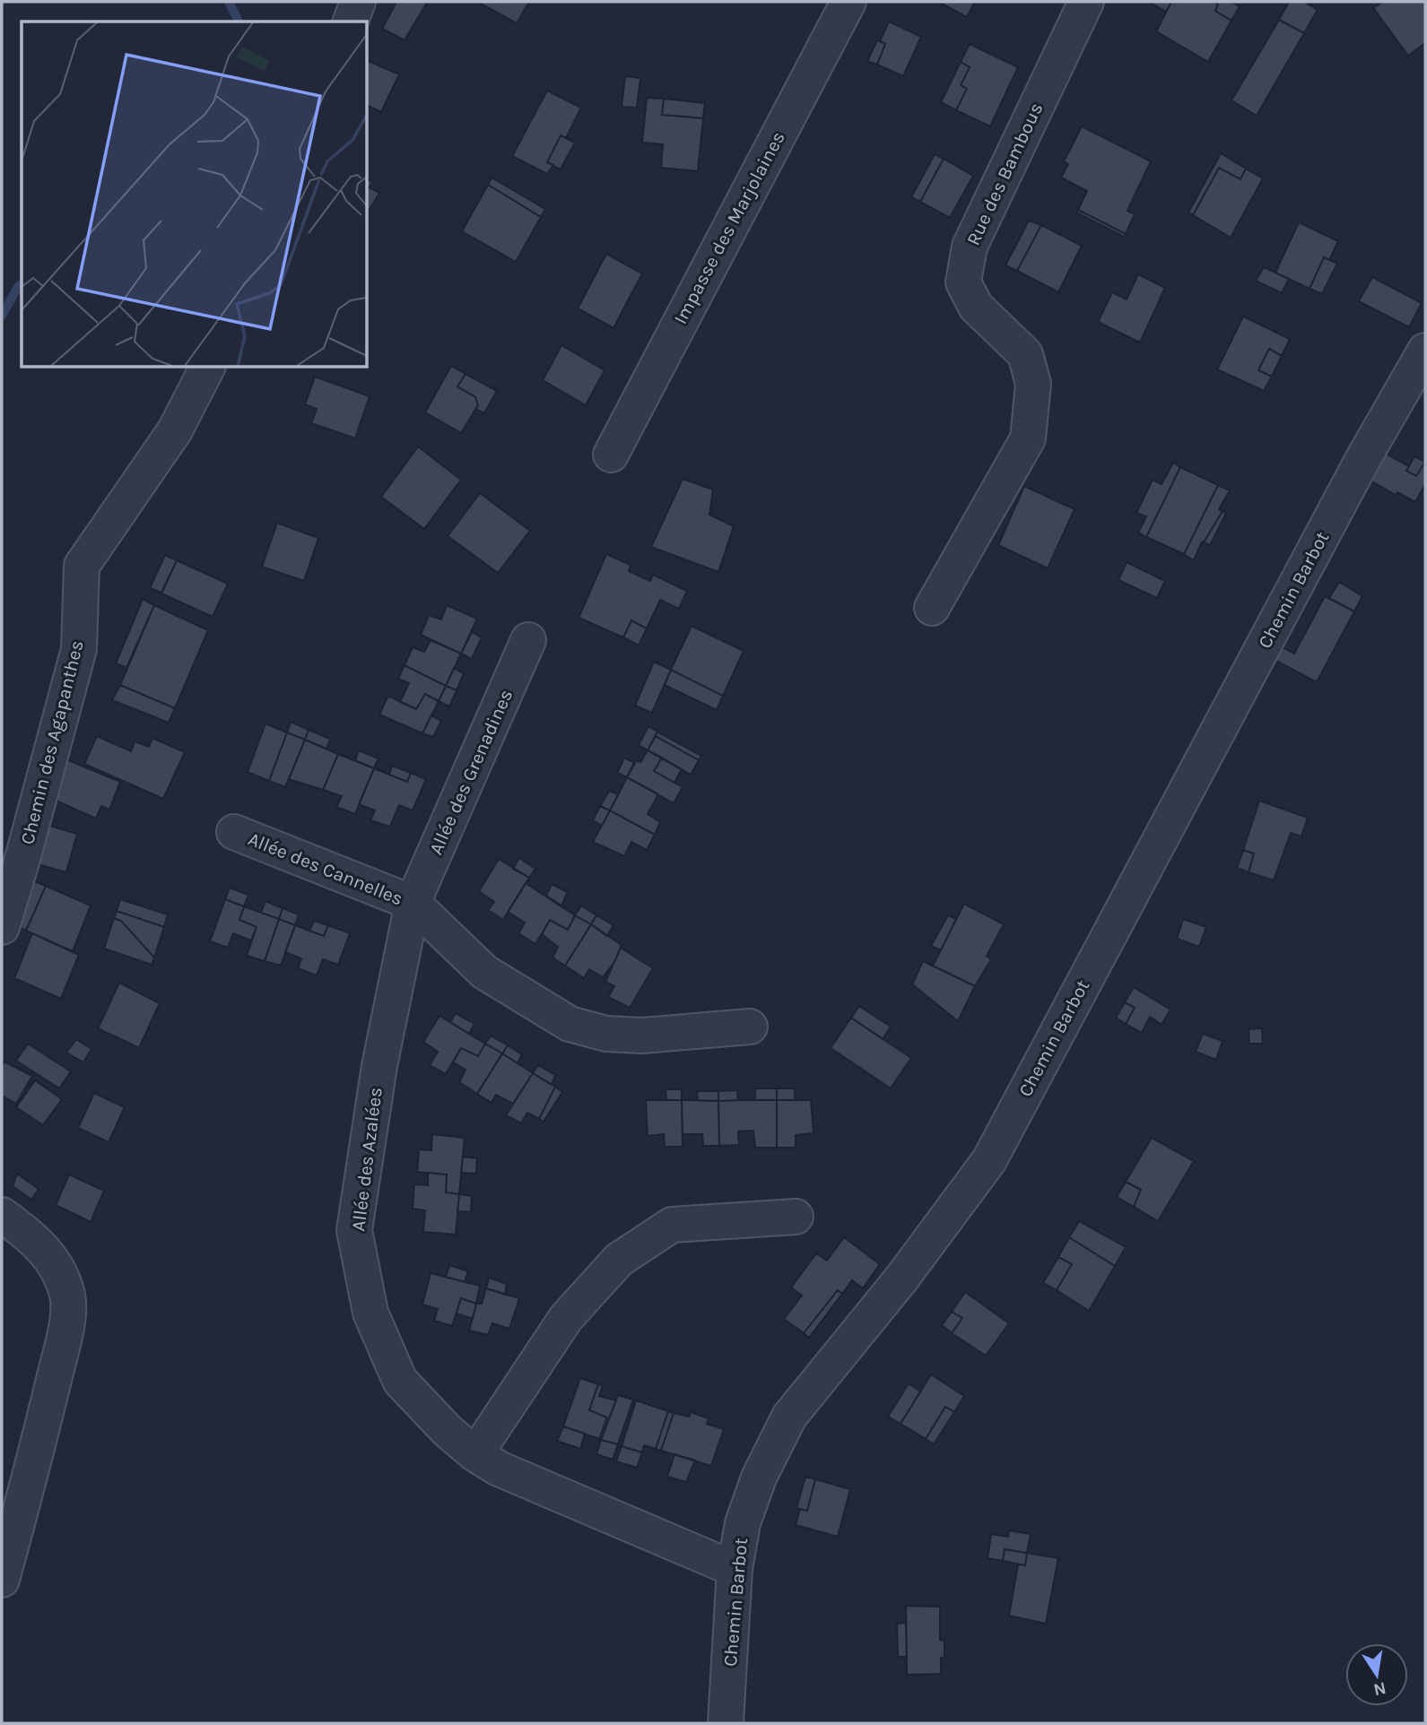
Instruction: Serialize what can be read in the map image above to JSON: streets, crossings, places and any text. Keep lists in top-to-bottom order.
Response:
{
  "streets": {
    "street": [
      "Rue des Bambous",
      "Impasse des Marjolaines",
      "Chemin Barbot",
      "Chemin des Agapanthes",
      "Allée des Grenadines",
      "Allée des Cannelles",
      "Allée des Azalées"
    ]
  },
  "crossings": [
    ["Chemin Barbot", "Allée des Azalées"],
    ["Allée des Grenadines", "Allée des Cannelles"],
    ["Allée des Grenadines", "Allée des Azalées"],
    ["Allée des Cannelles", "Allée des Azalées"]
  ],
  "north": "bottom"
}
